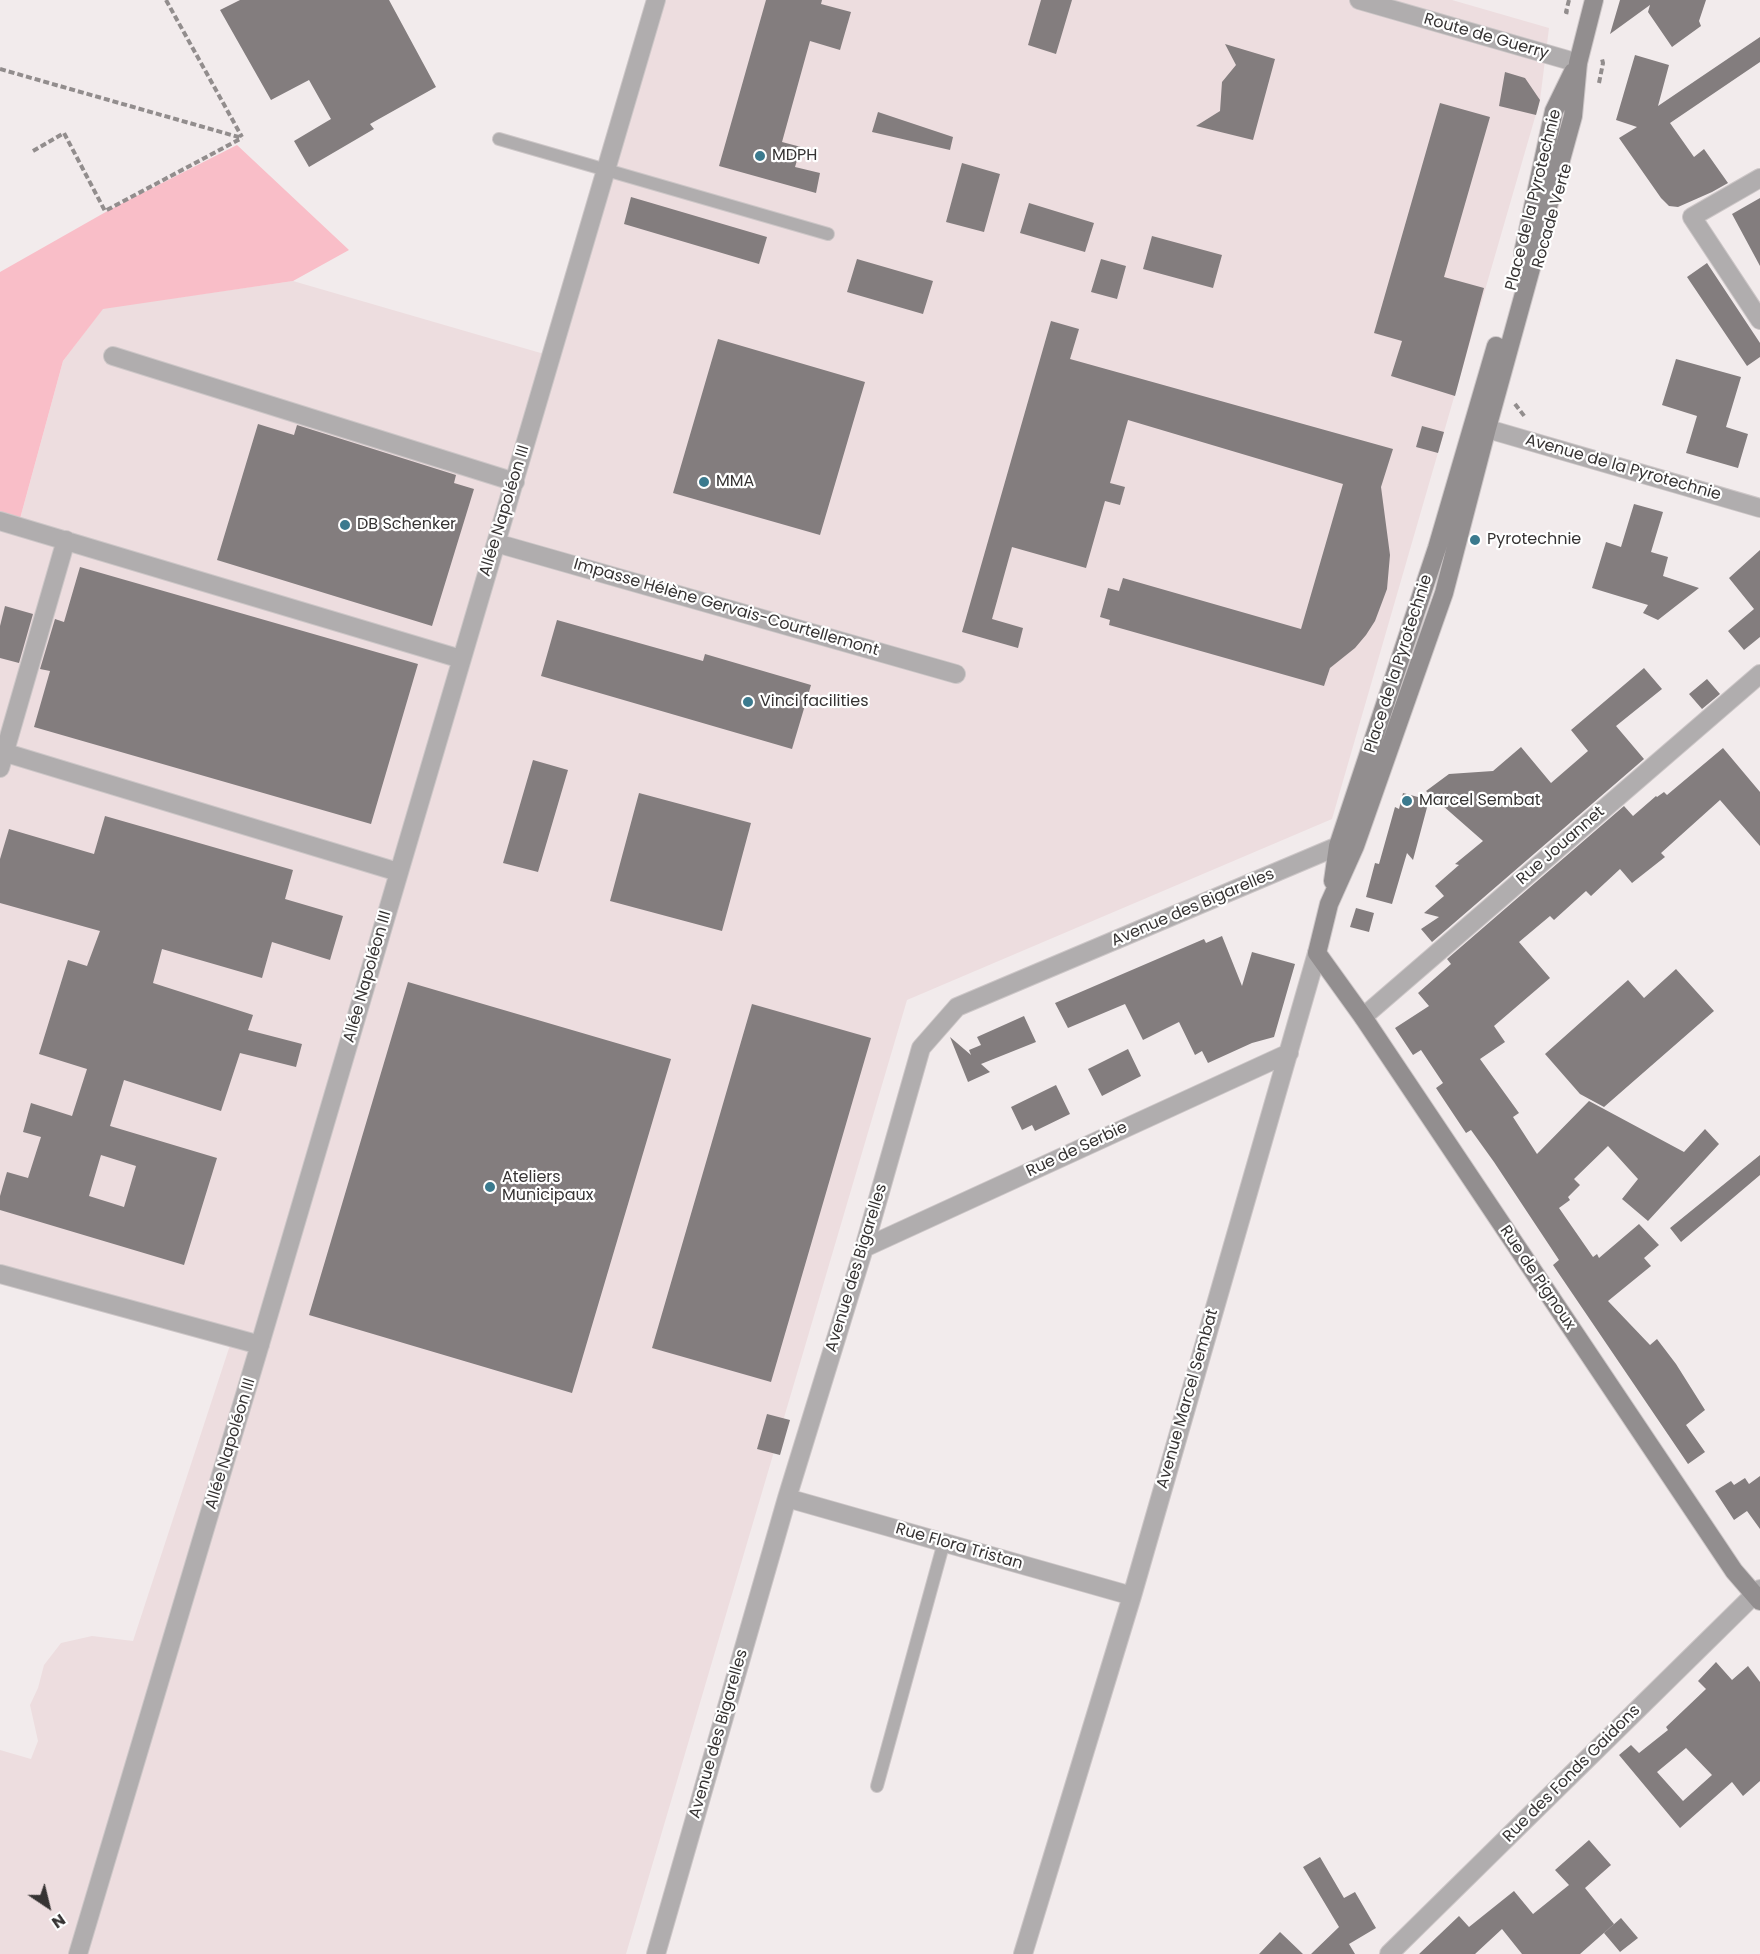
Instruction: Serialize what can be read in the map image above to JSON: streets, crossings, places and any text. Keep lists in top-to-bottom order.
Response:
{
  "streets": {
    "main road": ["Place de la Pyrotechnie", "Rue de Pignoux", "Avenue Marcel Sembat"],
    "street": [
      "Route de Guerry",
      "Avenue de la Pyrotechnie",
      "Allée Napoléon III",
      "Impasse Hélène Gervais-Courtellemont",
      "Rue Jouannet",
      "Avenue des Bigarelles",
      "Rue de Serbie",
      "Rue Flora Tristan",
      "Rue des Fonds Gaidons"
    ]
  },
  "crossings": [
    ["Route de Guerry", "Place de la Pyrotechnie"],
    ["Place de la Pyrotechnie", "Avenue de la Pyrotechnie"],
    ["Place de la Pyrotechnie", "Avenue des Bigarelles"],
    ["Place de la Pyrotechnie", "Avenue Marcel Sembat"],
    ["Allée Napoléon III", "Impasse Hélène Gervais-Courtellemont"],
    ["Rue Jouannet", "Rue de Pignoux"],
    ["Avenue des Bigarelles", "Rue de Serbie"],
    ["Avenue des Bigarelles", "Avenue Marcel Sembat"],
    ["Avenue des Bigarelles", "Rue Flora Tristan"],
    ["Rue de Serbie", "Avenue Marcel Sembat"],
    ["Rue de Pignoux", "Avenue Marcel Sembat"],
    ["Rue de Pignoux", "Rue des Fonds Gaidons"],
    ["Avenue Marcel Sembat", "Rue Flora Tristan"]
  ],
  "places": [
    "MDPH",
    "MMA",
    "DB Schenker",
    "Pyrotechnie",
    "Vinci facilities",
    "Marcel Sembat",
    "Ateliers Municipaux"
  ],
  "north": "bottom right"
}
